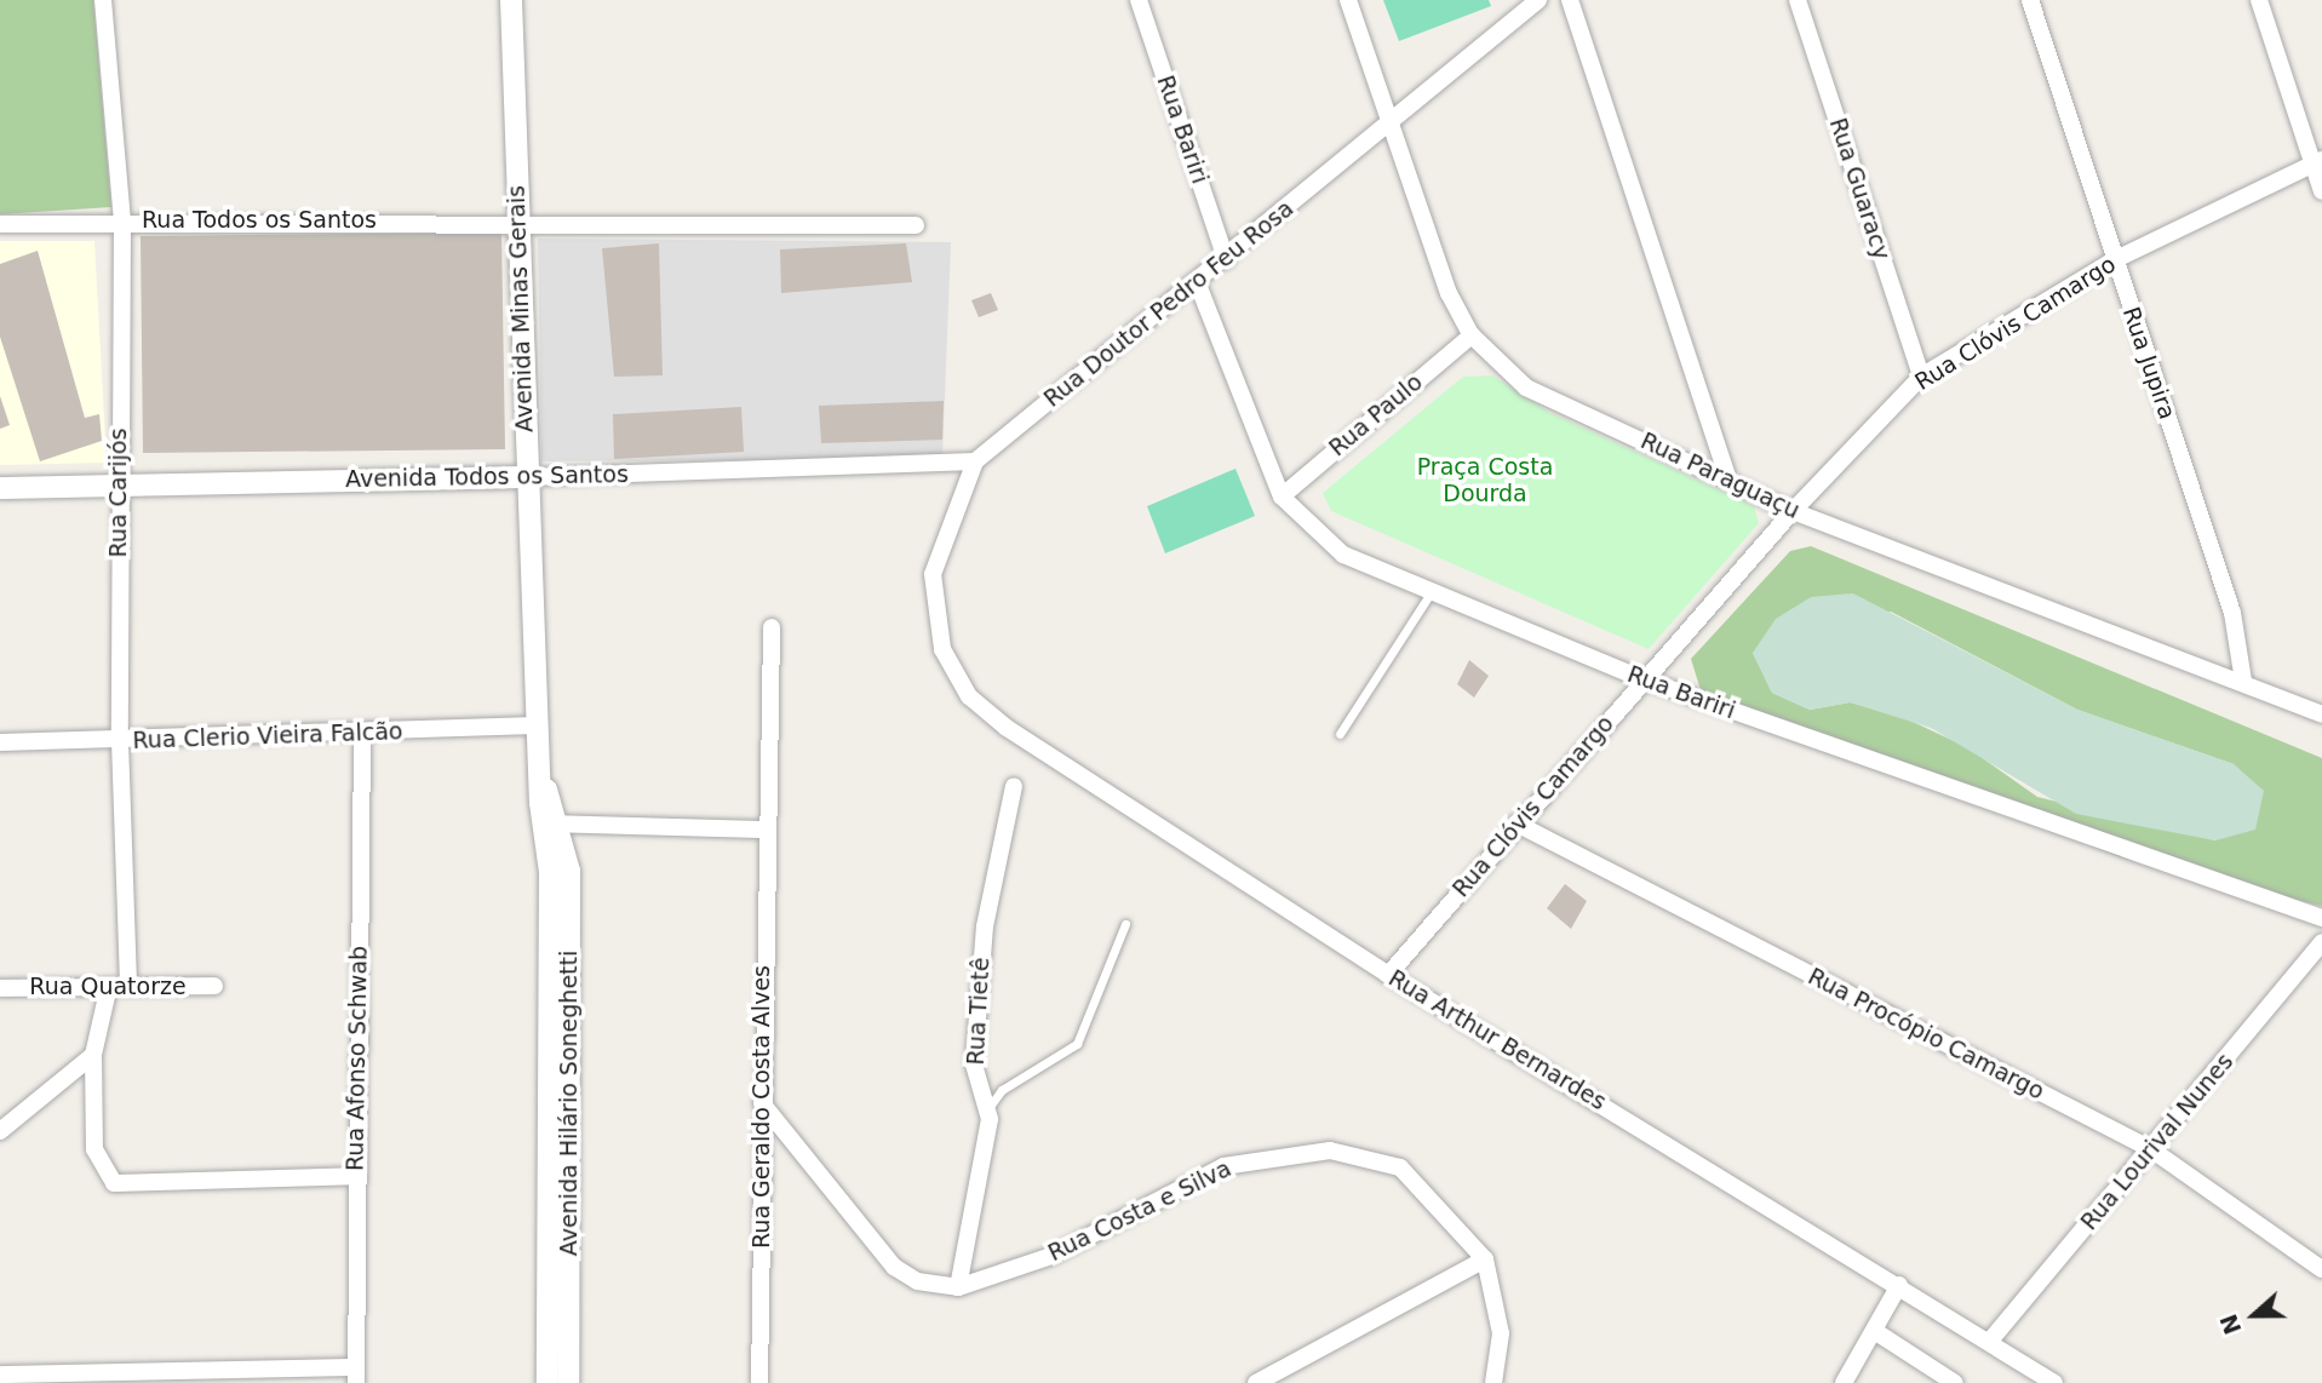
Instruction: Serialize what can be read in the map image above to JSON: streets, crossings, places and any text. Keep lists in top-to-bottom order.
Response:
{
  "streets": {
    "street": [
      "Rua Bariri",
      "Rua Guaracy",
      "Rua Todos os Santos",
      "Rua Doutor Pedro Feu Rosa",
      "Avenida Minas Gerais",
      "Rua Clóvis Camargo",
      "Rua Jupira",
      "Rua Paulo",
      "Rua Paraguaçu",
      "Avenida Todos os Santos",
      "Rua Carijós",
      "Rua Clerio Vieira Falcão",
      "Rua Quatorze",
      "Rua Tietê",
      "Rua Procópio Camargo",
      "Rua Arthur Bernardes",
      "Rua Afonso Schwab",
      "Avenida Hilário Soneghetti",
      "Rua Geraldo Costa Alves",
      "Rua Lourival Nunes",
      "Rua Costa e Silva"
    ]
  },
  "crossings": [
    ["Rua Bariri", "Rua Doutor Pedro Feu Rosa"],
    ["Rua Bariri", "Rua Clóvis Camargo"],
    ["Rua Bariri", "Rua Paulo"],
    ["Rua Guaracy", "Rua Clóvis Camargo"],
    ["Rua Todos os Santos", "Avenida Minas Gerais"],
    ["Rua Todos os Santos", "Rua Carijós"],
    ["Rua Doutor Pedro Feu Rosa", "Rua Paraguaçu"],
    ["Rua Doutor Pedro Feu Rosa", "Avenida Todos os Santos"],
    ["Rua Doutor Pedro Feu Rosa", "Rua Arthur Bernardes"],
    ["Avenida Minas Gerais", "Avenida Todos os Santos"],
    ["Avenida Minas Gerais", "Rua Clerio Vieira Falcão"],
    ["Avenida Minas Gerais", "Avenida Hilário Soneghetti"],
    ["Rua Clóvis Camargo", "Rua Jupira"],
    ["Rua Clóvis Camargo", "Rua Paraguaçu"],
    ["Rua Clóvis Camargo", "Rua Procópio Camargo"],
    ["Rua Clóvis Camargo", "Rua Arthur Bernardes"],
    ["Rua Jupira", "Rua Paraguaçu"],
    ["Rua Paulo", "Rua Paraguaçu"],
    ["Avenida Todos os Santos", "Rua Carijós"],
    ["Avenida Todos os Santos", "Rua Arthur Bernardes"],
    ["Rua Carijós", "Rua Clerio Vieira Falcão"],
    ["Rua Carijós", "Rua Quatorze"],
    ["Rua Clerio Vieira Falcão", "Rua Afonso Schwab"],
    ["Rua Tietê", "Rua Costa e Silva"],
    ["Rua Procópio Camargo", "Rua Lourival Nunes"],
    ["Rua Arthur Bernardes", "Rua Lourival Nunes"],
    ["Rua Geraldo Costa Alves", "Rua Costa e Silva"]
  ],
  "parks": ["Praça Costa Dourda"],
  "north": "left"
}
